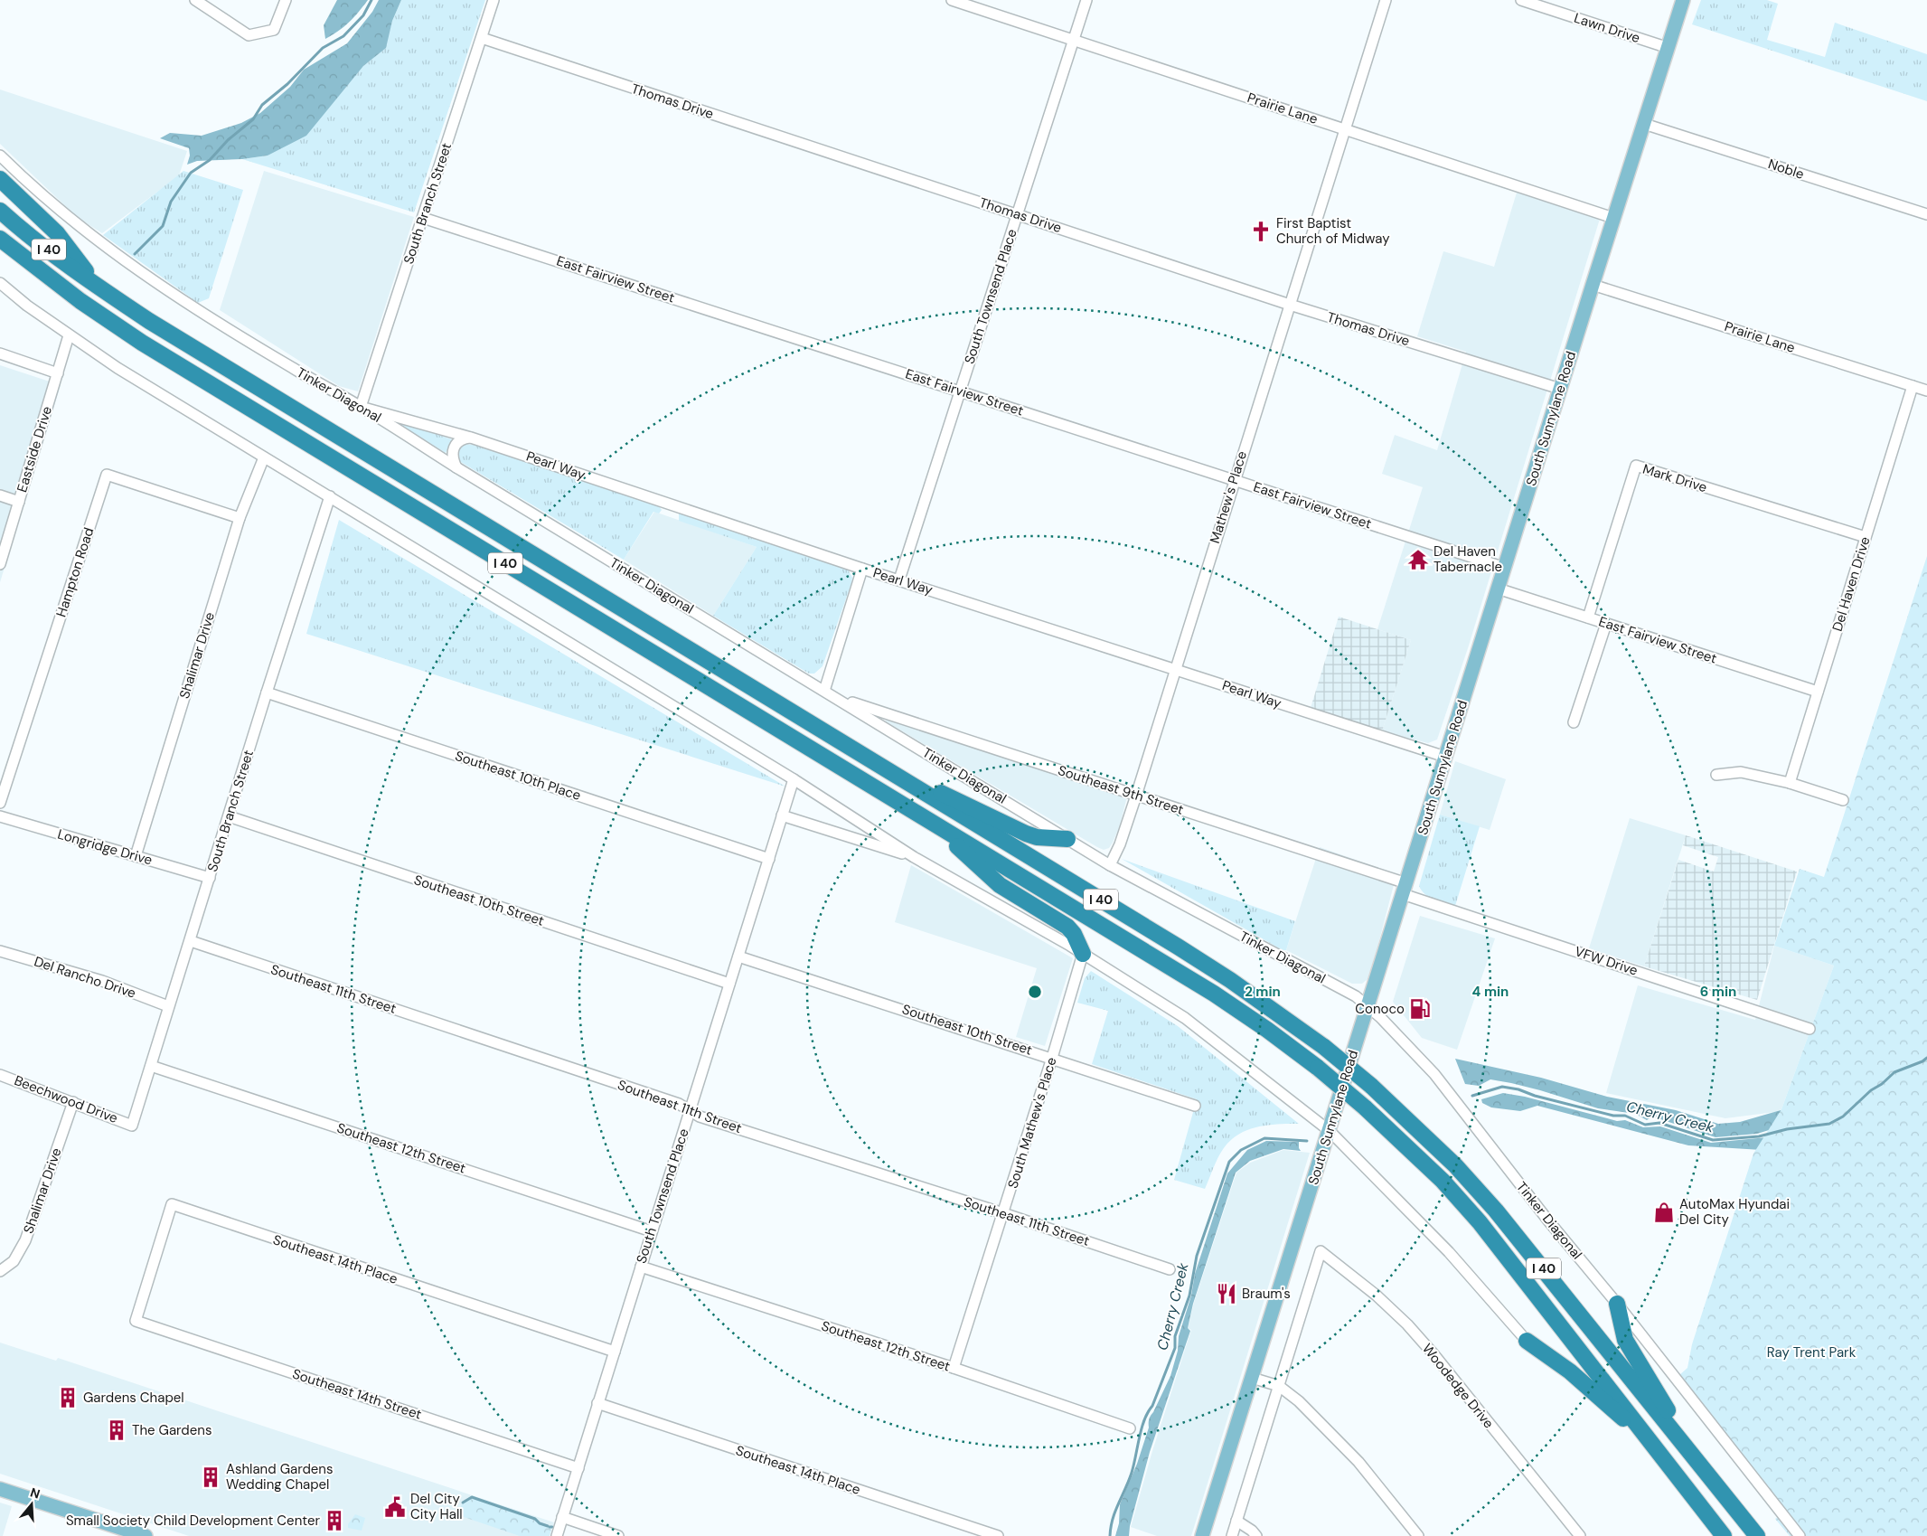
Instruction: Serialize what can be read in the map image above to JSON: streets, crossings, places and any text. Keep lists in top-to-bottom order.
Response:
{
  "streets": {
    "highway": ["I 40"],
    "main road": ["South Sunnylane Road"],
    "street": [
      "Lawn Drive",
      "Thomas Drive",
      "Prairie Lane",
      "Noble",
      "South Branch Street",
      "East Fairview Street",
      "South Townsend Place",
      "Tinker Diagonal",
      "Eastside Drive",
      "Pearl Way",
      "Mark Drive",
      "Mathew's Place",
      "Hampton Road",
      "Del Haven Drive",
      "Shalimar Drive",
      "Southeast 10th Place",
      "Southeast 9th Street",
      "Longridge Drive",
      "Southeast 10th Street",
      "VFW Drive",
      "Del Rancho Drive",
      "Southeast 11th Street",
      "Beechwood Drive",
      "South Mathew's Place",
      "Southeast 12th Street",
      "Southeast 14th Place",
      "Woodedge Drive",
      "Southeast 14th Street"
    ]
  },
  "crossings": [
    ["Lawn Drive", "South Sunnylane Road"],
    ["Thomas Drive", "South Branch Street"],
    ["Thomas Drive", "South Townsend Place"],
    ["Thomas Drive", "South Sunnylane Road"],
    ["Thomas Drive", "Mathew's Place"],
    ["Prairie Lane", "South Townsend Place"],
    ["Prairie Lane", "South Sunnylane Road"],
    ["Prairie Lane", "Mathew's Place"],
    ["Prairie Lane", "Del Haven Drive"],
    ["Noble", "South Sunnylane Road"],
    ["South Branch Street", "East Fairview Street"],
    ["South Branch Street", "Tinker Diagonal"],
    ["South Branch Street", "Pearl Way"],
    ["South Branch Street", "Southeast 10th Place"],
    ["South Branch Street", "Longridge Drive"],
    ["South Branch Street", "Southeast 10th Street"],
    ["South Branch Street", "Del Rancho Drive"],
    ["South Branch Street", "Southeast 11th Street"],
    ["South Branch Street", "Beechwood Drive"],
    ["South Branch Street", "Southeast 12th Street"],
    ["East Fairview Street", "South Townsend Place"],
    ["East Fairview Street", "South Sunnylane Road"],
    ["East Fairview Street", "Mark Drive"],
    ["East Fairview Street", "Mathew's Place"],
    ["East Fairview Street", "Del Haven Drive"],
    ["South Townsend Place", "Pearl Way"],
    ["South Townsend Place", "Southeast 10th Place"],
    ["South Townsend Place", "Southeast 10th Street"],
    ["South Townsend Place", "Southeast 11th Street"],
    ["South Townsend Place", "Southeast 12th Street"],
    ["South Townsend Place", "Southeast 14th Place"],
    ["South Townsend Place", "Southeast 14th Street"],
    ["Tinker Diagonal", "South Sunnylane Road"],
    ["Tinker Diagonal", "Pearl Way"],
    ["Tinker Diagonal", "Mathew's Place"],
    ["Tinker Diagonal", "Southeast 9th Street"],
    ["South Sunnylane Road", "Pearl Way"],
    ["South Sunnylane Road", "Southeast 9th Street"],
    ["South Sunnylane Road", "VFW Drive"],
    ["Pearl Way", "Mathew's Place"],
    ["Mark Drive", "Del Haven Drive"],
    ["Mathew's Place", "Southeast 9th Street"],
    ["Hampton Road", "Shalimar Drive"],
    ["Shalimar Drive", "Longridge Drive"],
    ["Shalimar Drive", "Beechwood Drive"],
    ["Southeast 9th Street", "VFW Drive"],
    ["Southeast 10th Street", "South Mathew's Place"],
    ["Southeast 11th Street", "South Mathew's Place"],
    ["South Mathew's Place", "Southeast 12th Street"],
    ["Southeast 14th Place", "Southeast 14th Street"]
  ],
  "water": ["Cherry Creek"],
  "parks": ["Ray Trent Park"],
  "places": {
    "church": ["First Baptist Church of Midway"],
    "temple": ["Del Haven Tabernacle"],
    "fuel station": ["Conoco"],
    "shop": ["AutoMax Hyundai Del City"],
    "restaurant": ["Braum's"],
    "building": [
      "Gardens Chapel",
      "The Gardens",
      "Ashland Gardens Wedding Chapel",
      "Small Society Child Development Center"
    ],
    "public building": ["Del City City Hall"]
  },
  "north": "top",
  "rings": ["2 min", "4 min", "6 min"]
}
